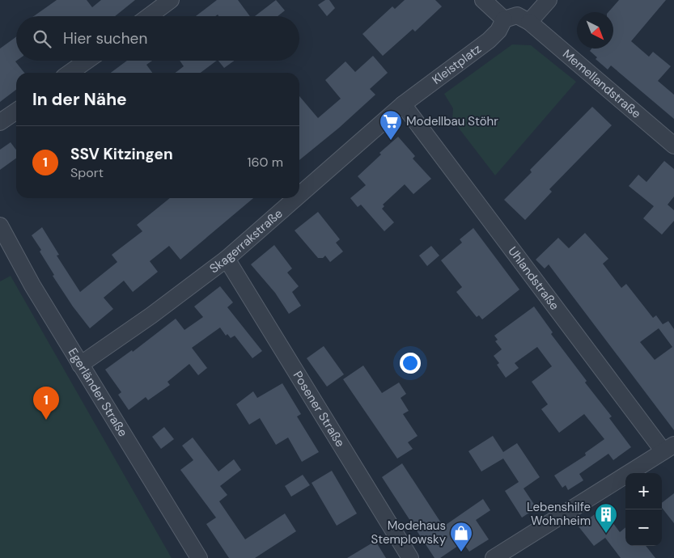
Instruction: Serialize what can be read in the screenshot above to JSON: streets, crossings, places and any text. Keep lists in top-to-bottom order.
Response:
{
  "streets": {
    "street": [
      "Kleistplatz",
      "Memellandstraße",
      "Skagerrakstraße",
      "Uhlandstraße",
      "Egerländer Straße",
      "Posener Straße"
    ]
  },
  "crossings": [
    ["Kleistplatz", "Skagerrakstraße"],
    ["Kleistplatz", "Uhlandstraße"],
    ["Skagerrakstraße", "Uhlandstraße"],
    ["Skagerrakstraße", "Egerländer Straße"],
    ["Skagerrakstraße", "Posener Straße"]
  ],
  "places": {
    "supermarket": ["Modellbau Stöhr"],
    "building": ["Lebenshilfe Wohnheim"],
    "shop": ["Modehaus Stemplowsky"]
  },
  "north": "bottom right",
  "page": {
    "search": "Hier suchen",
    "heading": "In der Nähe",
    "list": [
      {
        "mark": "1",
        "name": "SSV Kitzingen",
        "note": "Sport",
        "value": "160 m"
      }
    ],
    "pins": "1",
    "map_buttons": ["+", "−"]
  }
}
